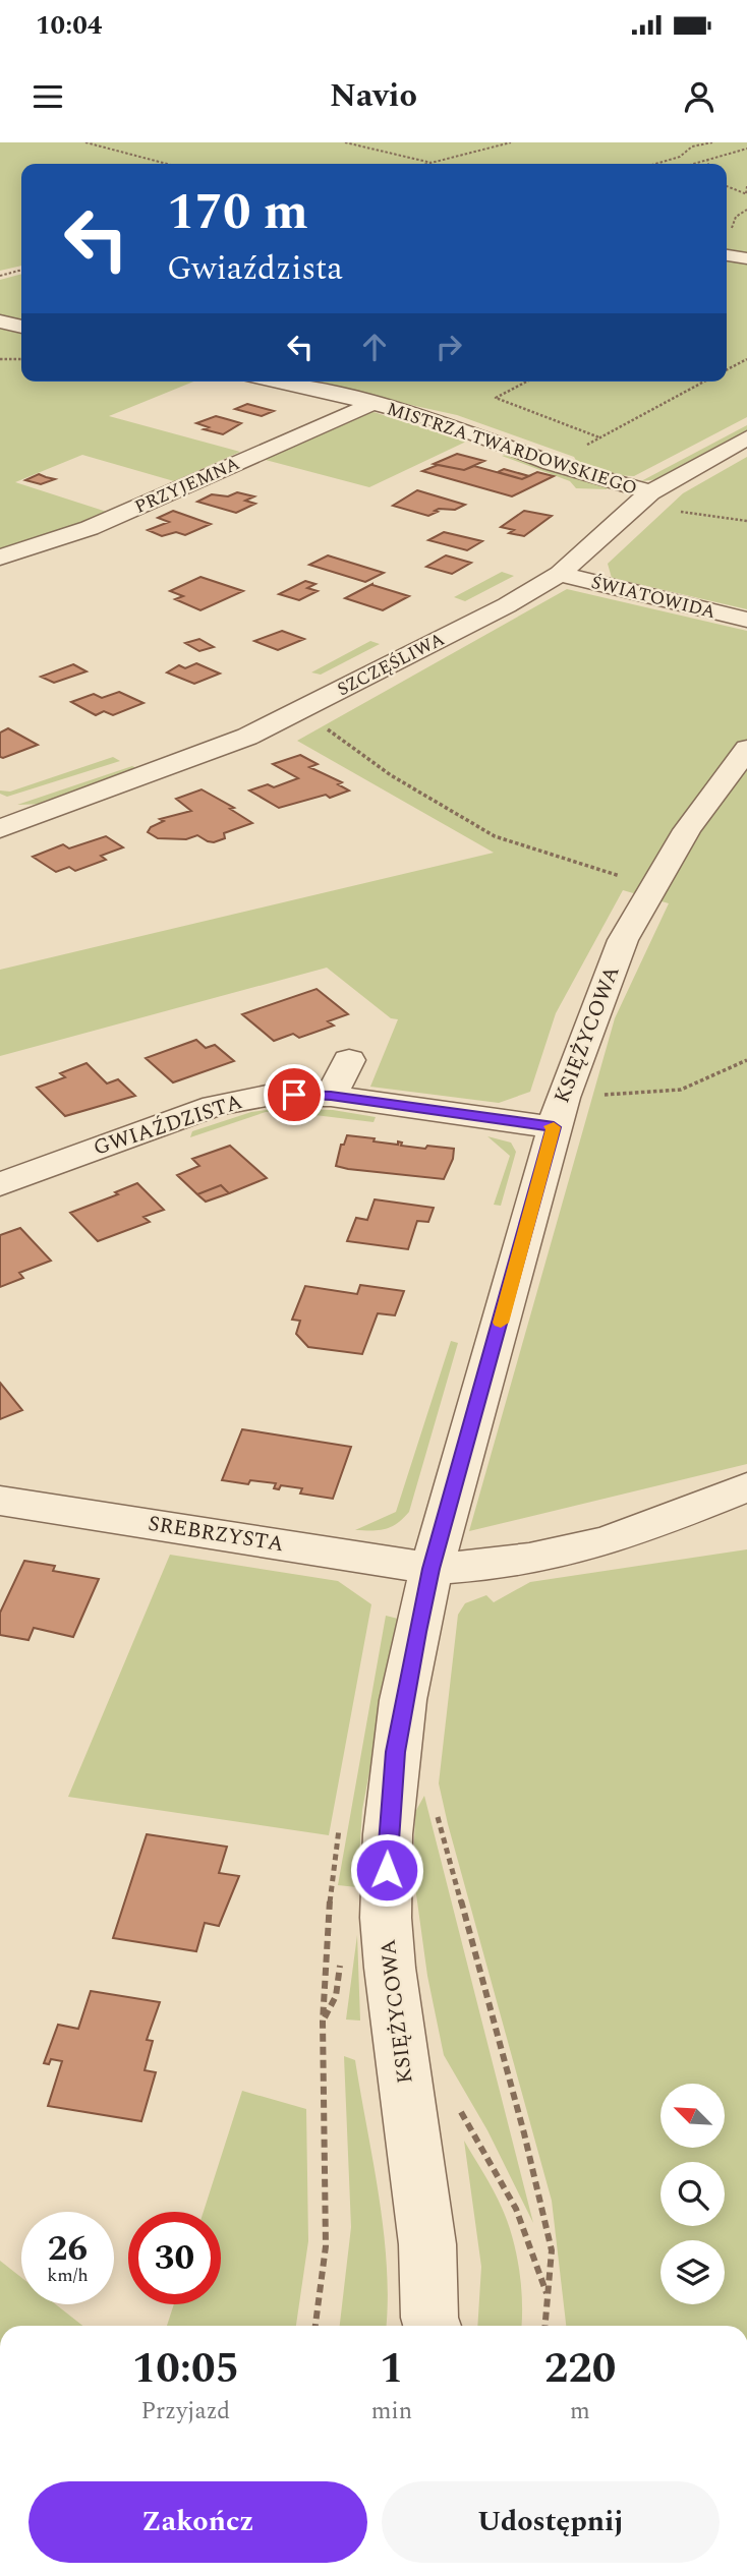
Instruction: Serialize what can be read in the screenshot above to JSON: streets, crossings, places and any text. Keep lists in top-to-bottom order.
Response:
{
  "streets": {
    "street": [
      "MISTRZA TWARDOWSKIEGO",
      "PRZYJEMNA",
      "ŚWIATOWIDA",
      "SZCZĘŚLIWA",
      "KSIĘŻYCOWA",
      "GWIAŹDZISTA",
      "SREBRZYSTA"
    ]
  },
  "crossings": [
    ["MISTRZA TWARDOWSKIEGO", "PRZYJEMNA"],
    ["MISTRZA TWARDOWSKIEGO", "SZCZĘŚLIWA"],
    ["ŚWIATOWIDA", "SZCZĘŚLIWA"],
    ["KSIĘŻYCOWA", "GWIAŹDZISTA"],
    ["KSIĘŻYCOWA", "SREBRZYSTA"]
  ],
  "north": "top left",
  "page": {
    "status": "10:04",
    "header": "Navio",
    "turn": ["170 m", "Gwiaździsta"],
    "speed": "26 km/h",
    "limit": "30",
    "eta": [
      "10:05",
      "Przyjazd",
      "1",
      "min",
      "220",
      "m"
    ],
    "buttons": ["Zakończ", "Udostępnij"]
  }
}
